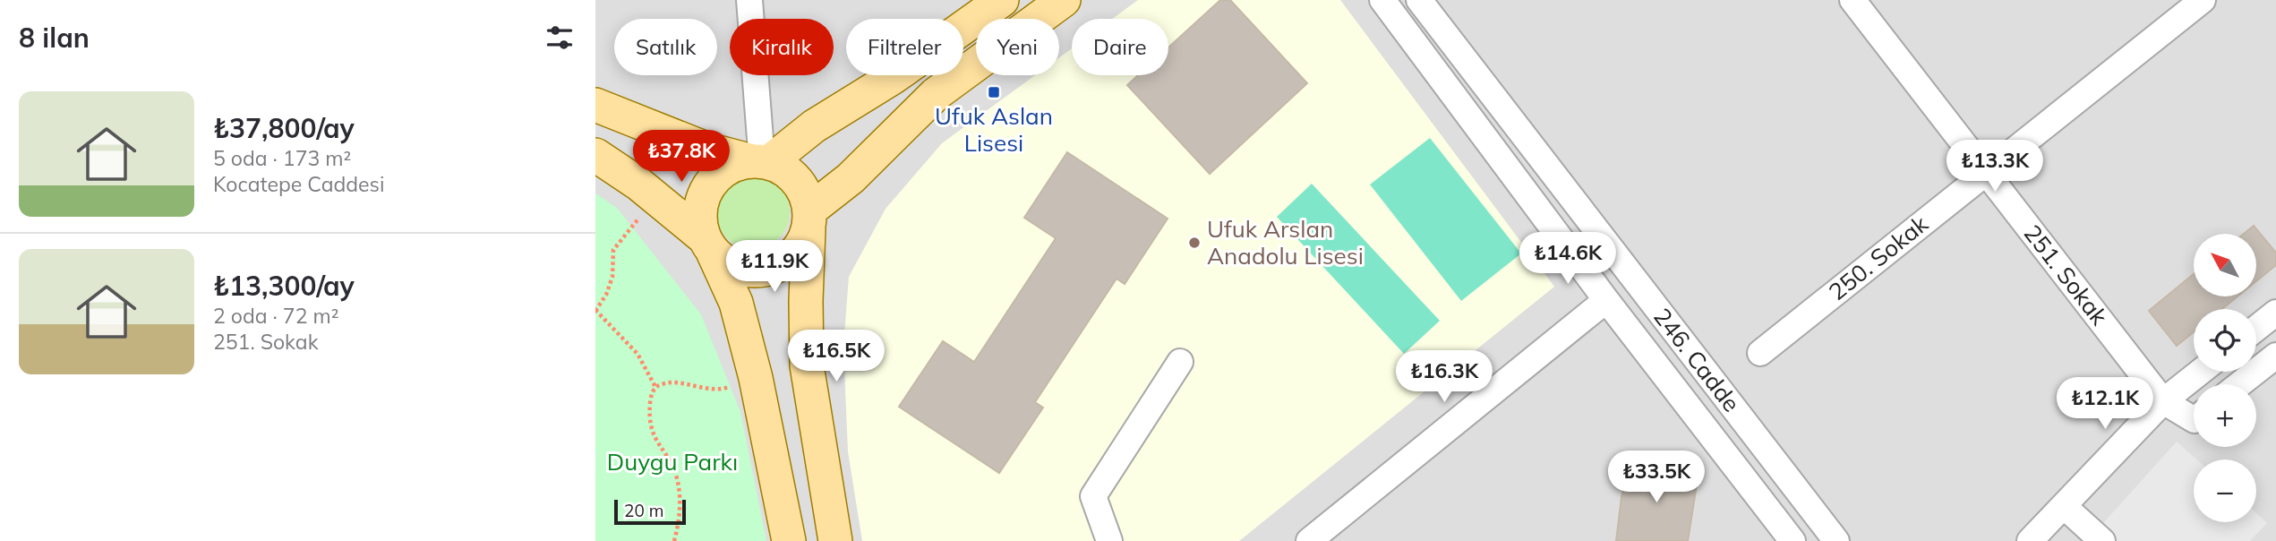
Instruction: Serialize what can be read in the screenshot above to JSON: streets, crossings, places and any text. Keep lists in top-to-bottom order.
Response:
{
  "streets": {
    "street": ["250. Sokak", "251. Sokak", "246. Cadde"]
  },
  "crossings": [
    ["250. Sokak", "251. Sokak"]
  ],
  "parks": ["Duygu Parkı"],
  "places": {
    "transit": ["Ufuk Aslan Lisesi"],
    "other": ["Ufuk Arslan Anadolu Lisesi"]
  },
  "scale_bar": "20 m",
  "north": "top left",
  "page": {
    "heading": "8 ilan",
    "chip": [
      "Satılık",
      "Kiralık",
      "Filtreler",
      "Yeni",
      "Daire"
    ],
    "list": [
      {
        "name": "₺37,800/ay",
        "note": "5 oda · 173 m² · Kocatepe Caddesi"
      },
      {
        "name": "₺13,300/ay",
        "note": "2 oda · 72 m² · 251. Sokak"
      }
    ],
    "price": [
      "₺37.8K",
      "₺13.3K",
      "₺14.6K",
      "₺11.9K",
      "₺16.5K",
      "₺16.3K",
      "₺12.1K",
      "₺33.5K"
    ],
    "map_buttons": ["+", "−"],
    "scale": "20 m"
  }
}
